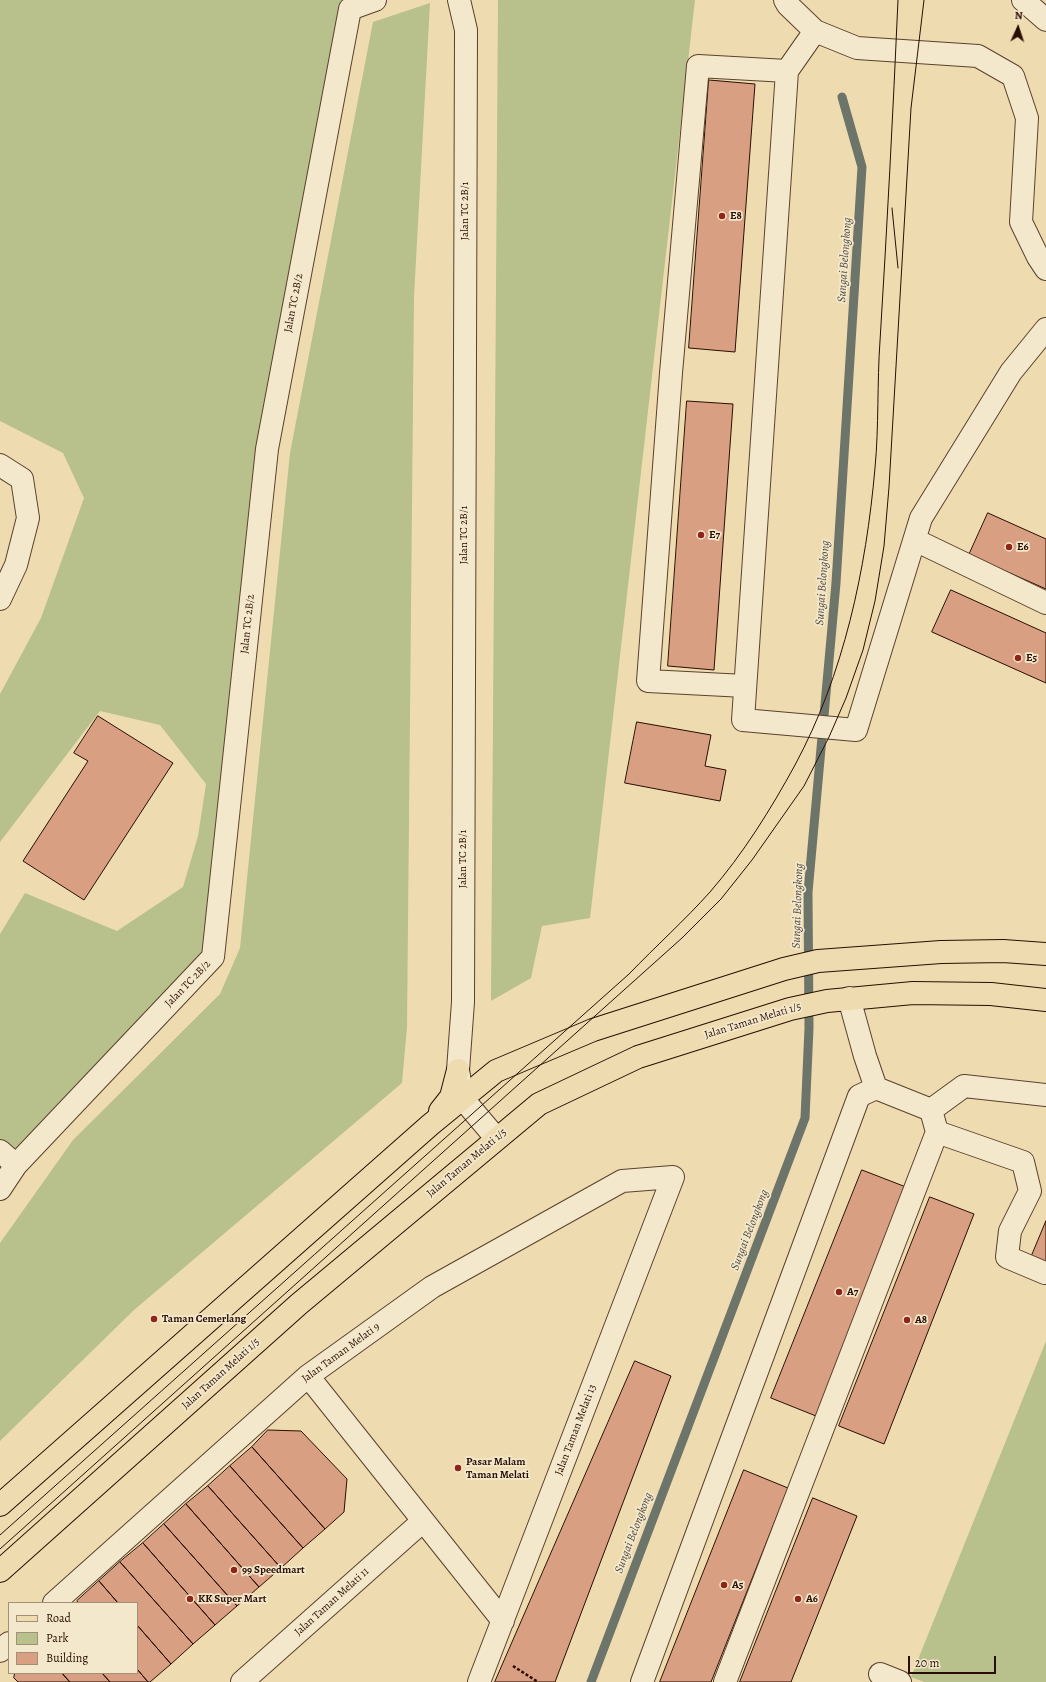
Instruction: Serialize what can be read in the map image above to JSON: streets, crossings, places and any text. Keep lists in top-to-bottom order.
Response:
{
  "streets": {
    "main road": ["Jalan Taman Melati 1/5"],
    "street": [
      "Jalan TC 2B/1",
      "Jalan TC 2B/2",
      "Jalan Taman Melati 9",
      "Jalan Taman Melati 13",
      "Jalan Taman Melati 11"
    ]
  },
  "crossings": [
    ["Jalan Taman Melati 9", "Jalan Taman Melati 13"]
  ],
  "water": ["Sungai Belongkong"],
  "places": [
    "E8",
    "E7",
    "E6",
    "E5",
    "A7",
    "Taman Cemerlang",
    "A8",
    "Pasar Malam Taman Melati",
    "99 Speedmart",
    "A5",
    "KK Super Mart",
    "A6"
  ],
  "legend": ["Road", "Park", "Building"],
  "scale_bar": "20 m",
  "north": "top"
}
